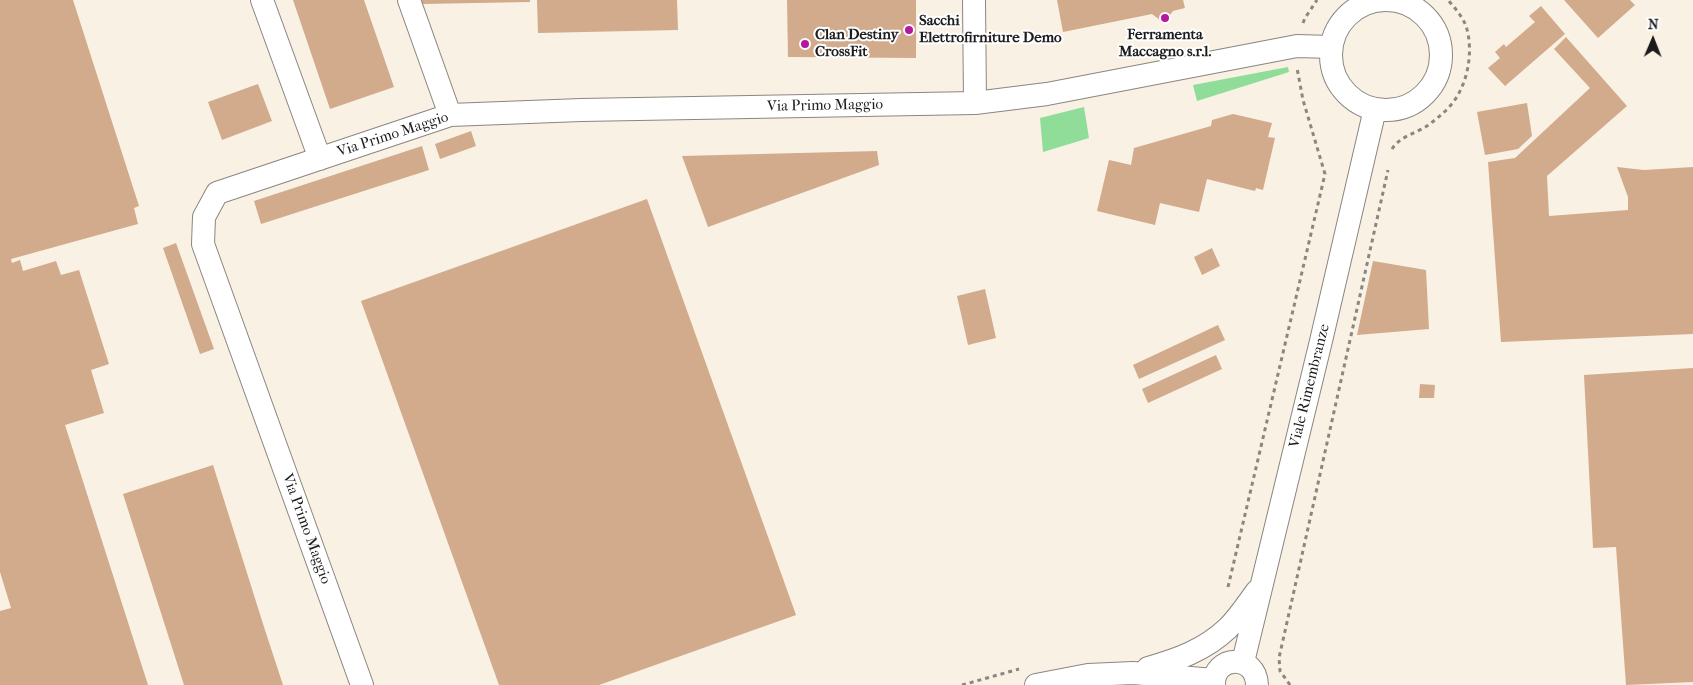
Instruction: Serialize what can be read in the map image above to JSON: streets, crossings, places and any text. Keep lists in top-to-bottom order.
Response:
{
  "streets": {
    "street": ["Via Primo Maggio", "Viale Rimembranze"]
  },
  "crossings": [
    ["Via Primo Maggio", "Viale Rimembranze"]
  ],
  "places": ["Ferramenta Maccagno s.r.l.", "Sacchi Elettrofirniture Demo", "Clan Destiny CrossFit"],
  "north": "top"
}
